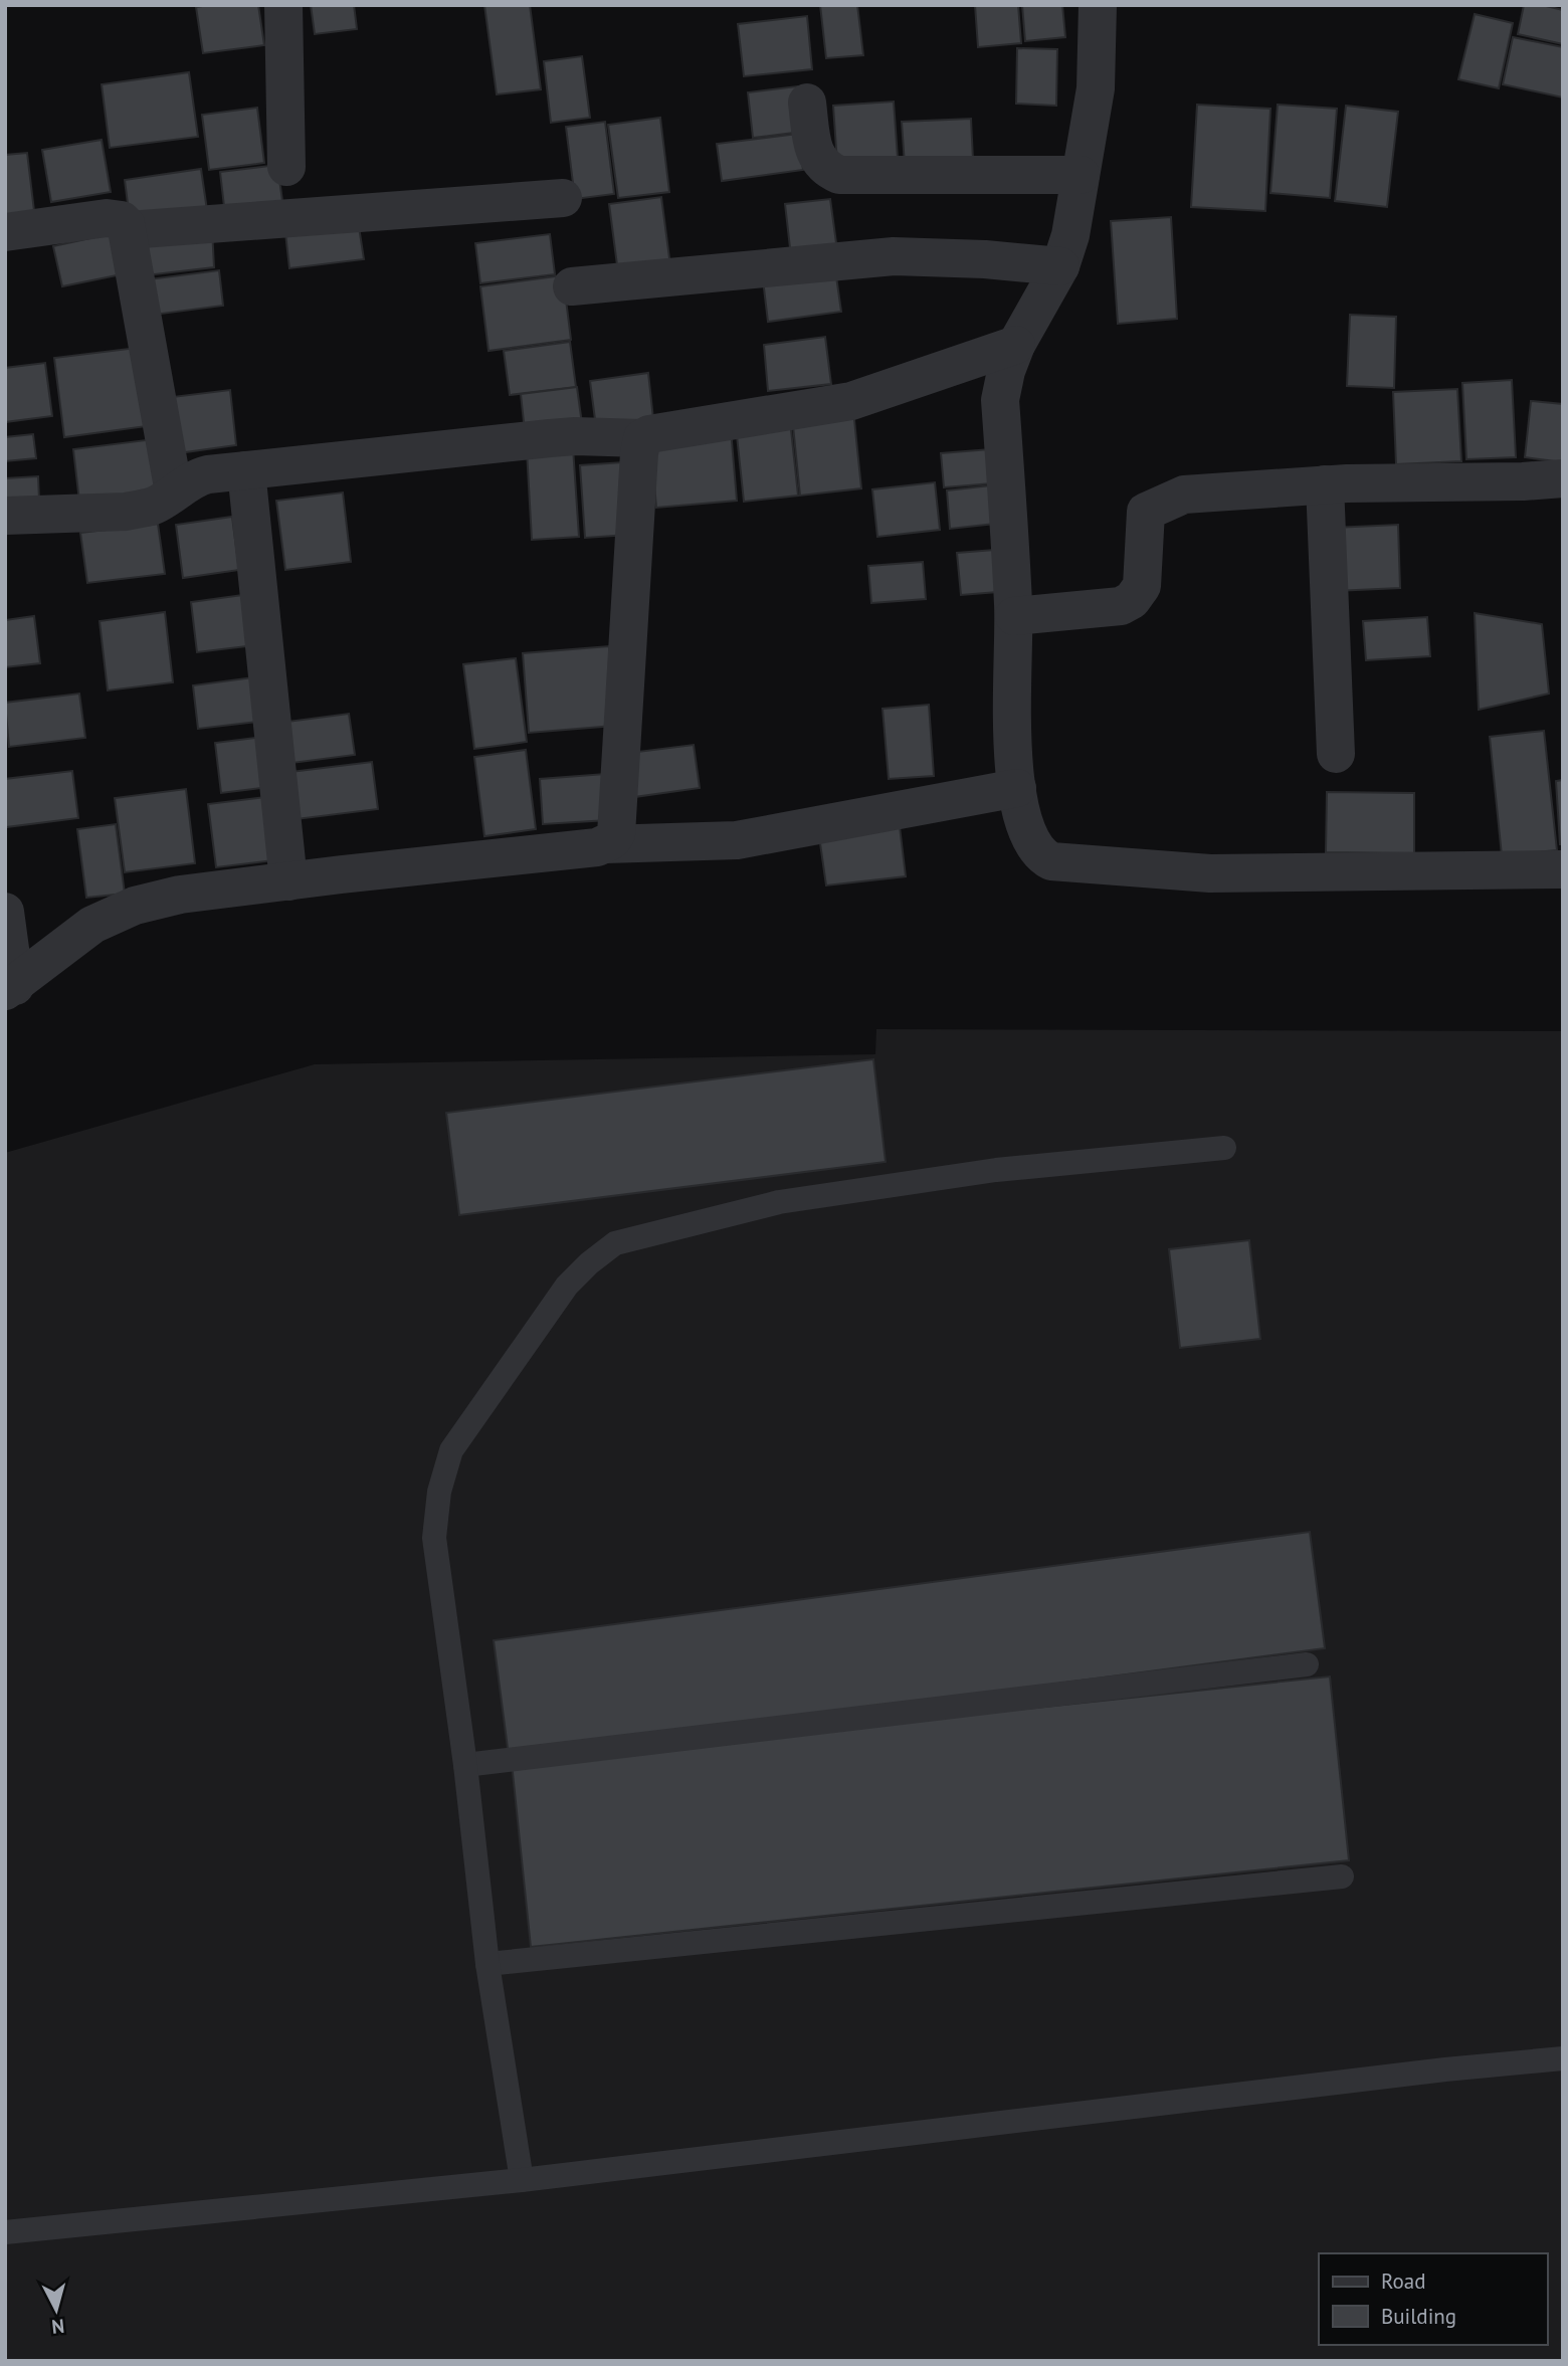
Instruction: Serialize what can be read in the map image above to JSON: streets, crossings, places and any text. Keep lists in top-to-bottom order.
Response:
{
  "legend": ["Road", "Building"],
  "north": "bottom"
}
